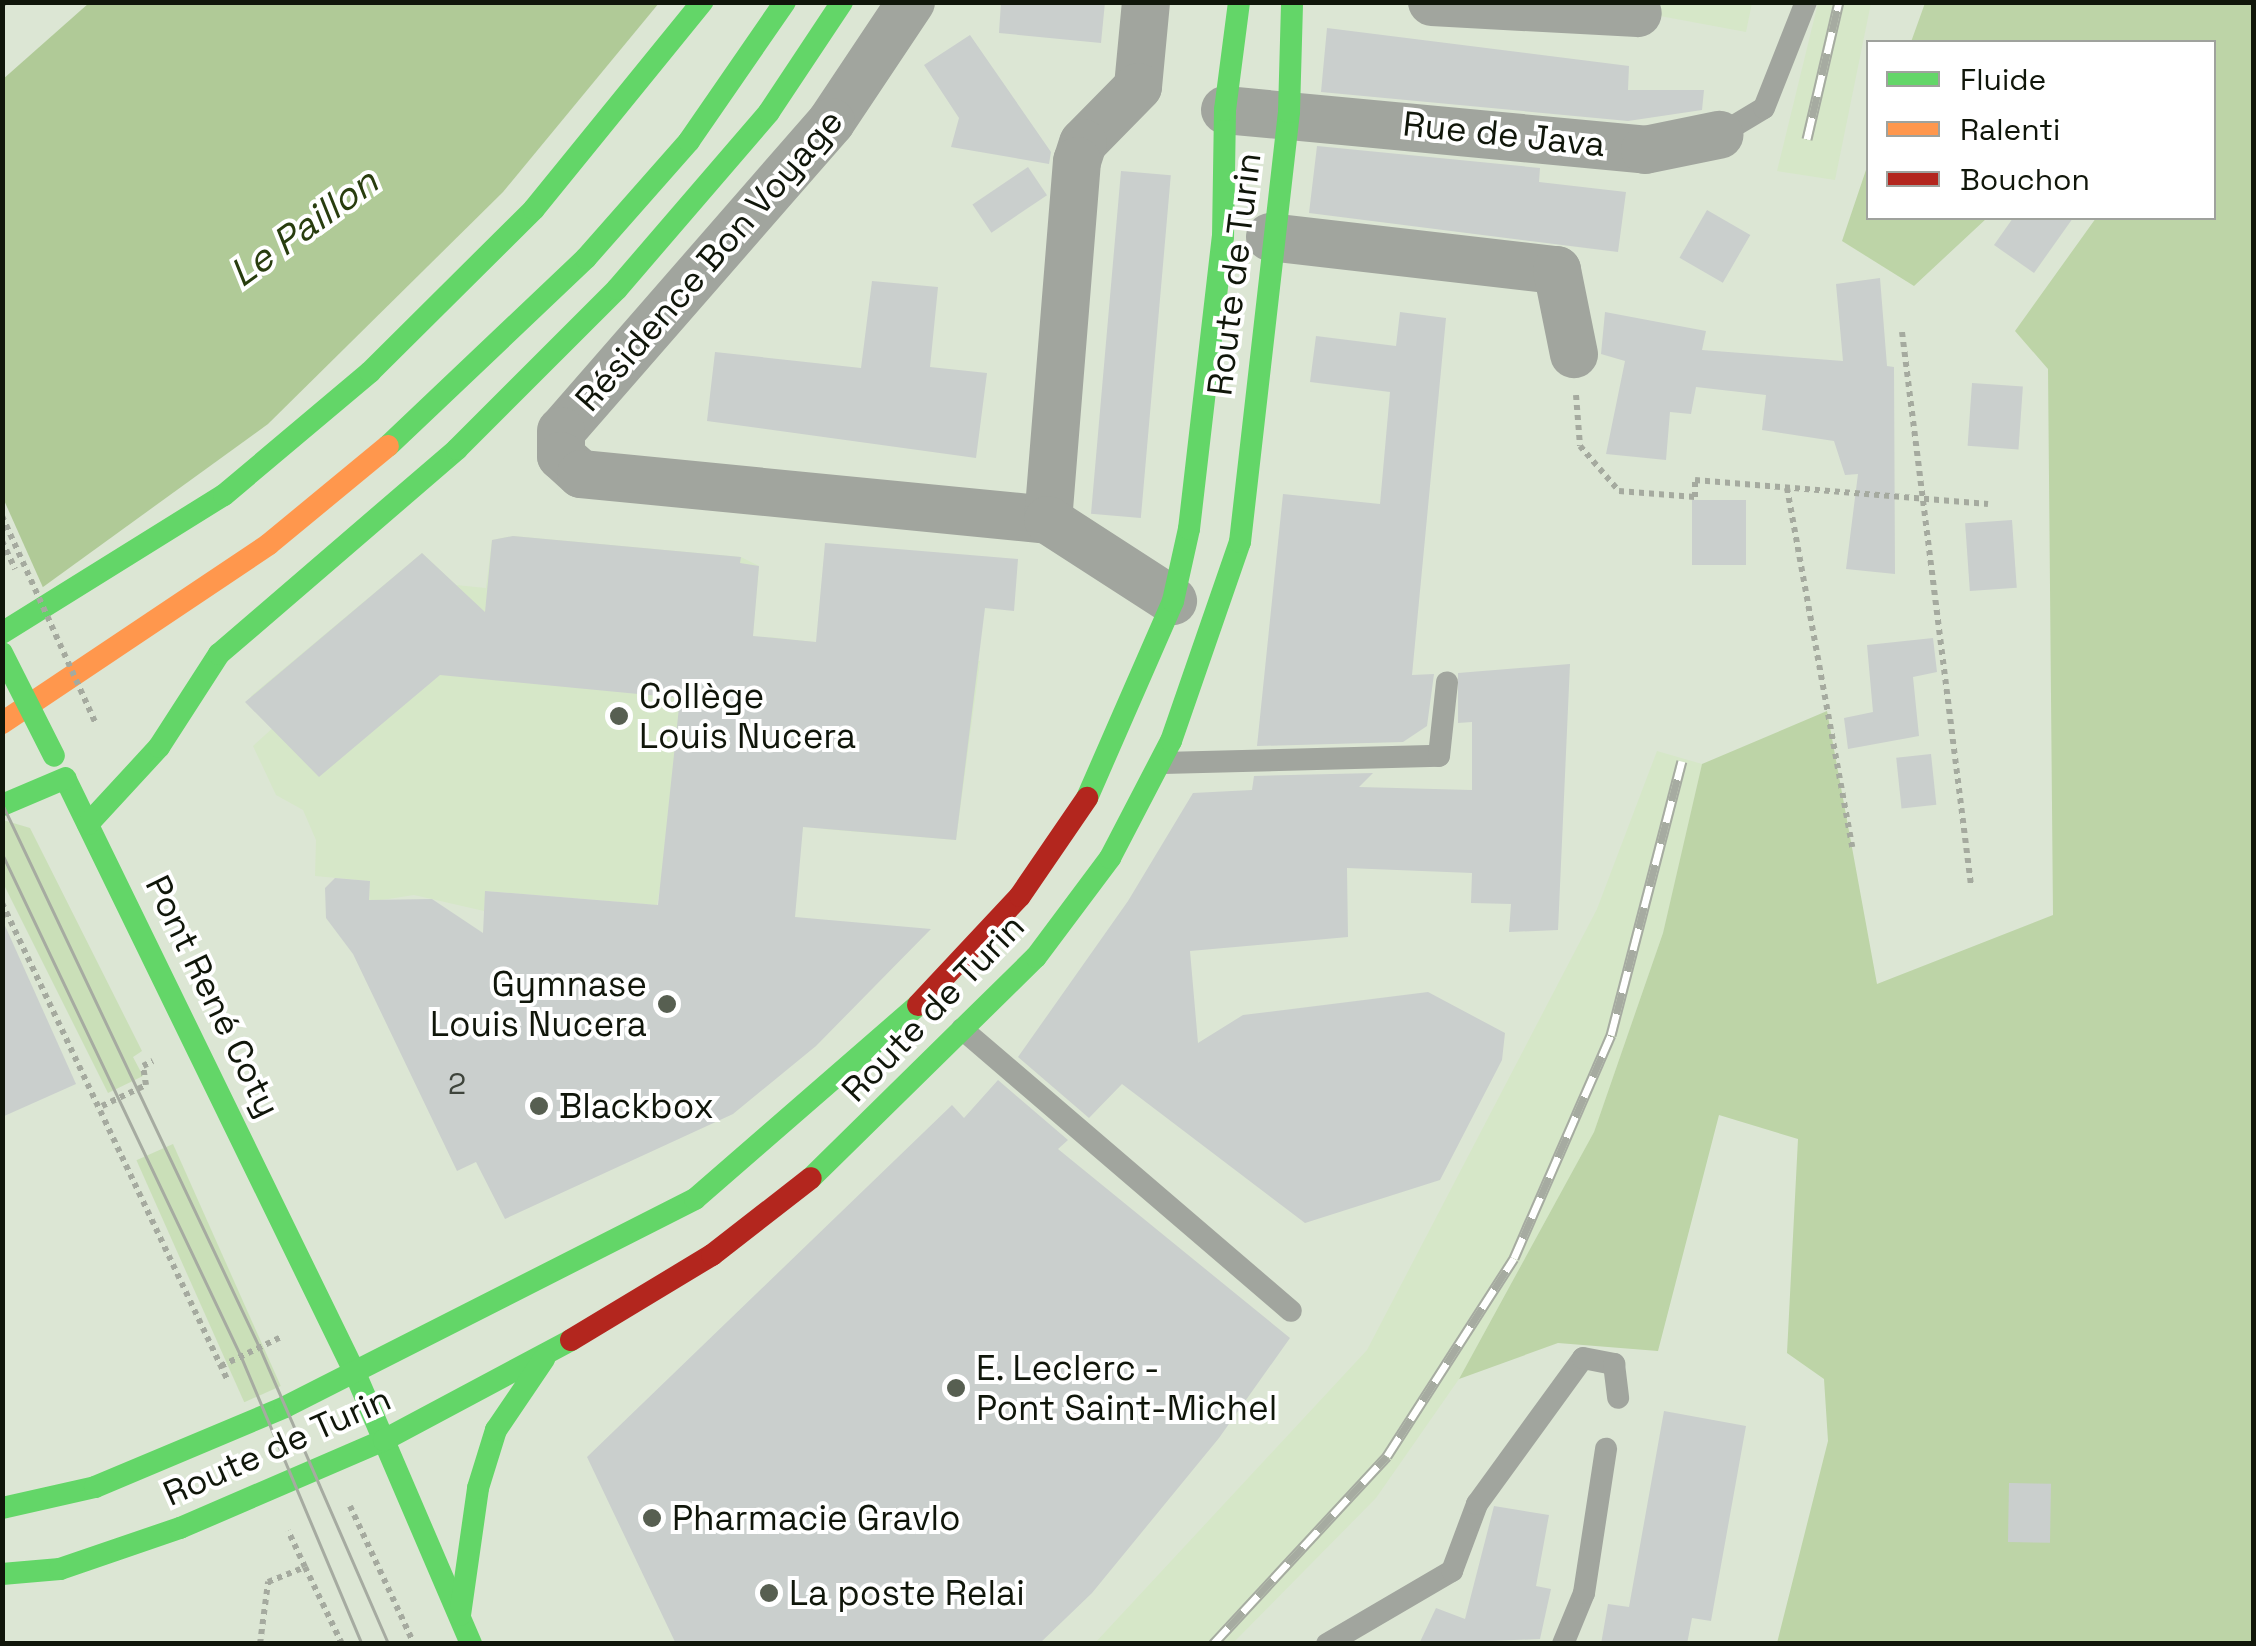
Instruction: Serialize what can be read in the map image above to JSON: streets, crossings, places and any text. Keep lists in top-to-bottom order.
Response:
{
  "streets": {
    "main road": ["Route de Turin", "Pont René Coty"],
    "street": ["Rue de Java", "Résidence Bon Voyage"]
  },
  "crossings": [
    ["Rue de Java", "Route de Turin"],
    ["Résidence Bon Voyage", "Route de Turin"],
    ["Route de Turin", "Pont René Coty"]
  ],
  "water": ["Le Paillon"],
  "places": [
    "Collège Louis Nucera",
    "Gymnase Louis Nucera",
    "Blackbox",
    "E. Leclerc - Pont Saint-Michel",
    "Pharmacie Gravlo",
    "La poste Relai"
  ],
  "house_numbers": ["2"],
  "legend": ["Fluide", "Ralenti", "Bouchon"]
}
